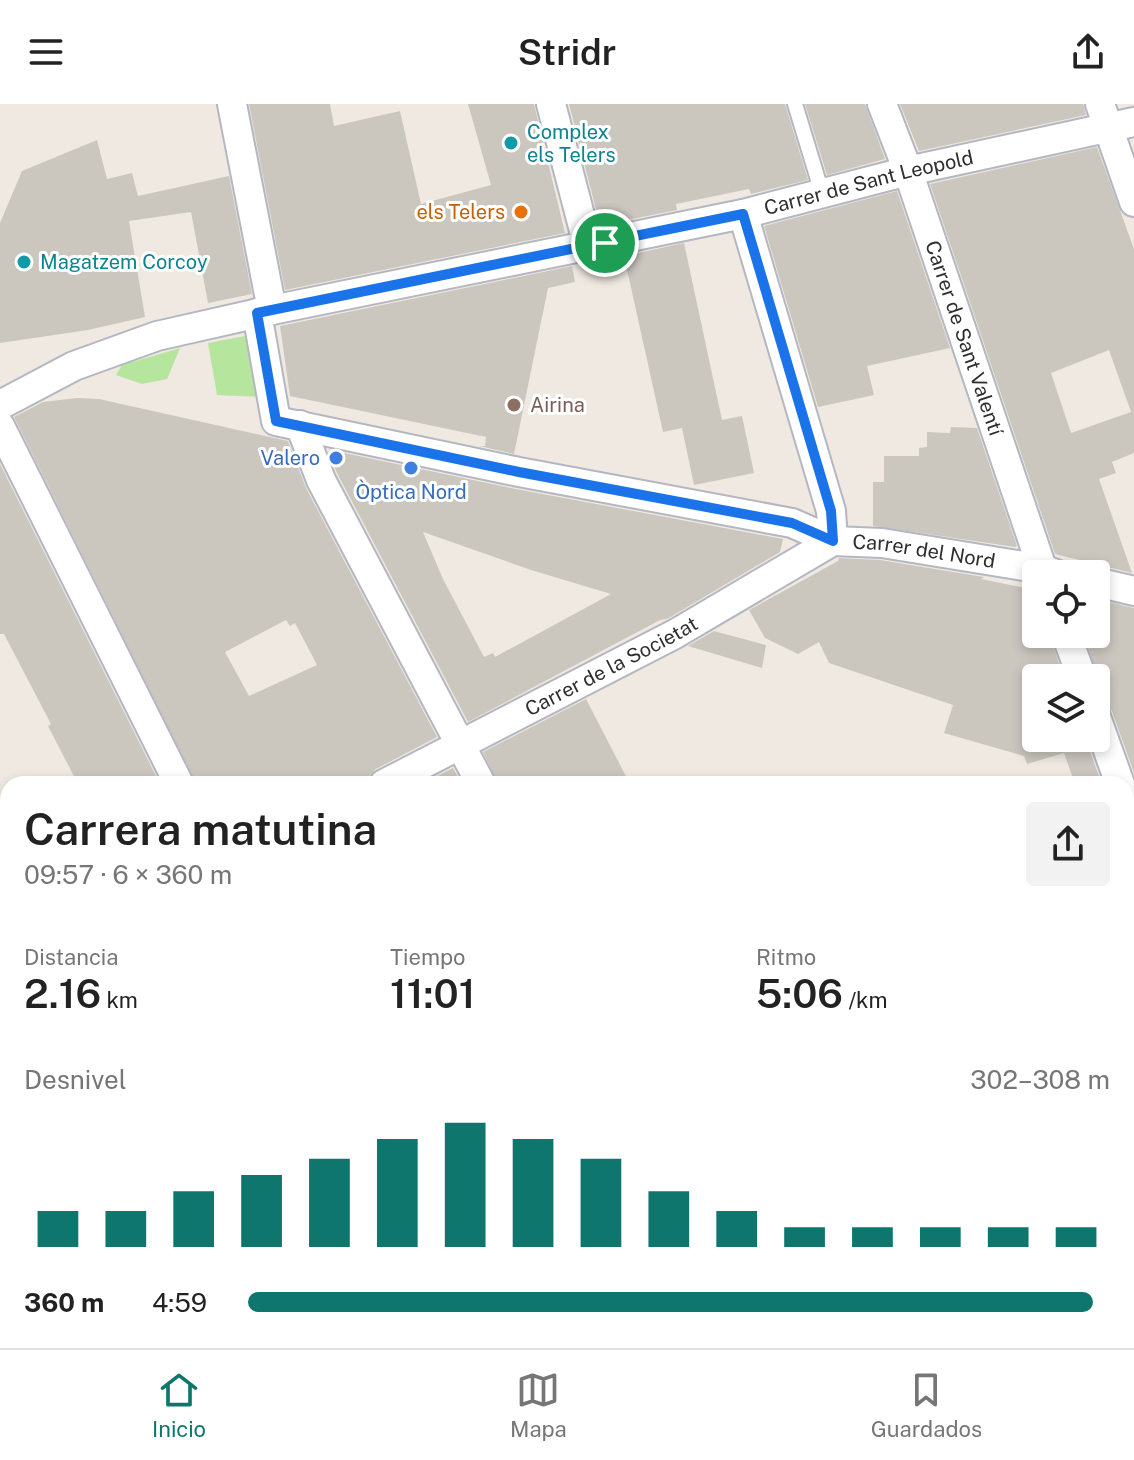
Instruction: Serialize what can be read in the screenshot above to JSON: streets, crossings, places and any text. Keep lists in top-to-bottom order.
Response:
{
  "streets": {
    "street": [
      "Carrer de Sant Leopold",
      "Carrer de Sant Valentí",
      "Carrer del Nord",
      "Carrer de la Societat"
    ]
  },
  "crossings": [
    ["Carrer de Sant Leopold", "Carrer de Sant Valentí"],
    ["Carrer del Nord", "Carrer de la Societat"]
  ],
  "places": [
    "Complex els Telers",
    "els Telers",
    "Magatzem Corcoy",
    "Airina",
    "Valero",
    "Òptica Nord"
  ],
  "page": {
    "header": "Stridr",
    "heading": ["Carrera matutina", "09:57 · 6 × 360 m"],
    "stats": [
      ["Distancia", "2.16 km"],
      ["Tiempo", "11:01"],
      ["Ritmo", "5:06 /km"]
    ],
    "chart": ["Desnivel", "302–308 m"],
    "list": [
      {
        "name": "360 m",
        "note": "4:59"
      }
    ],
    "tabs": ["Inicio", "Mapa", "Guardados"]
  }
}
